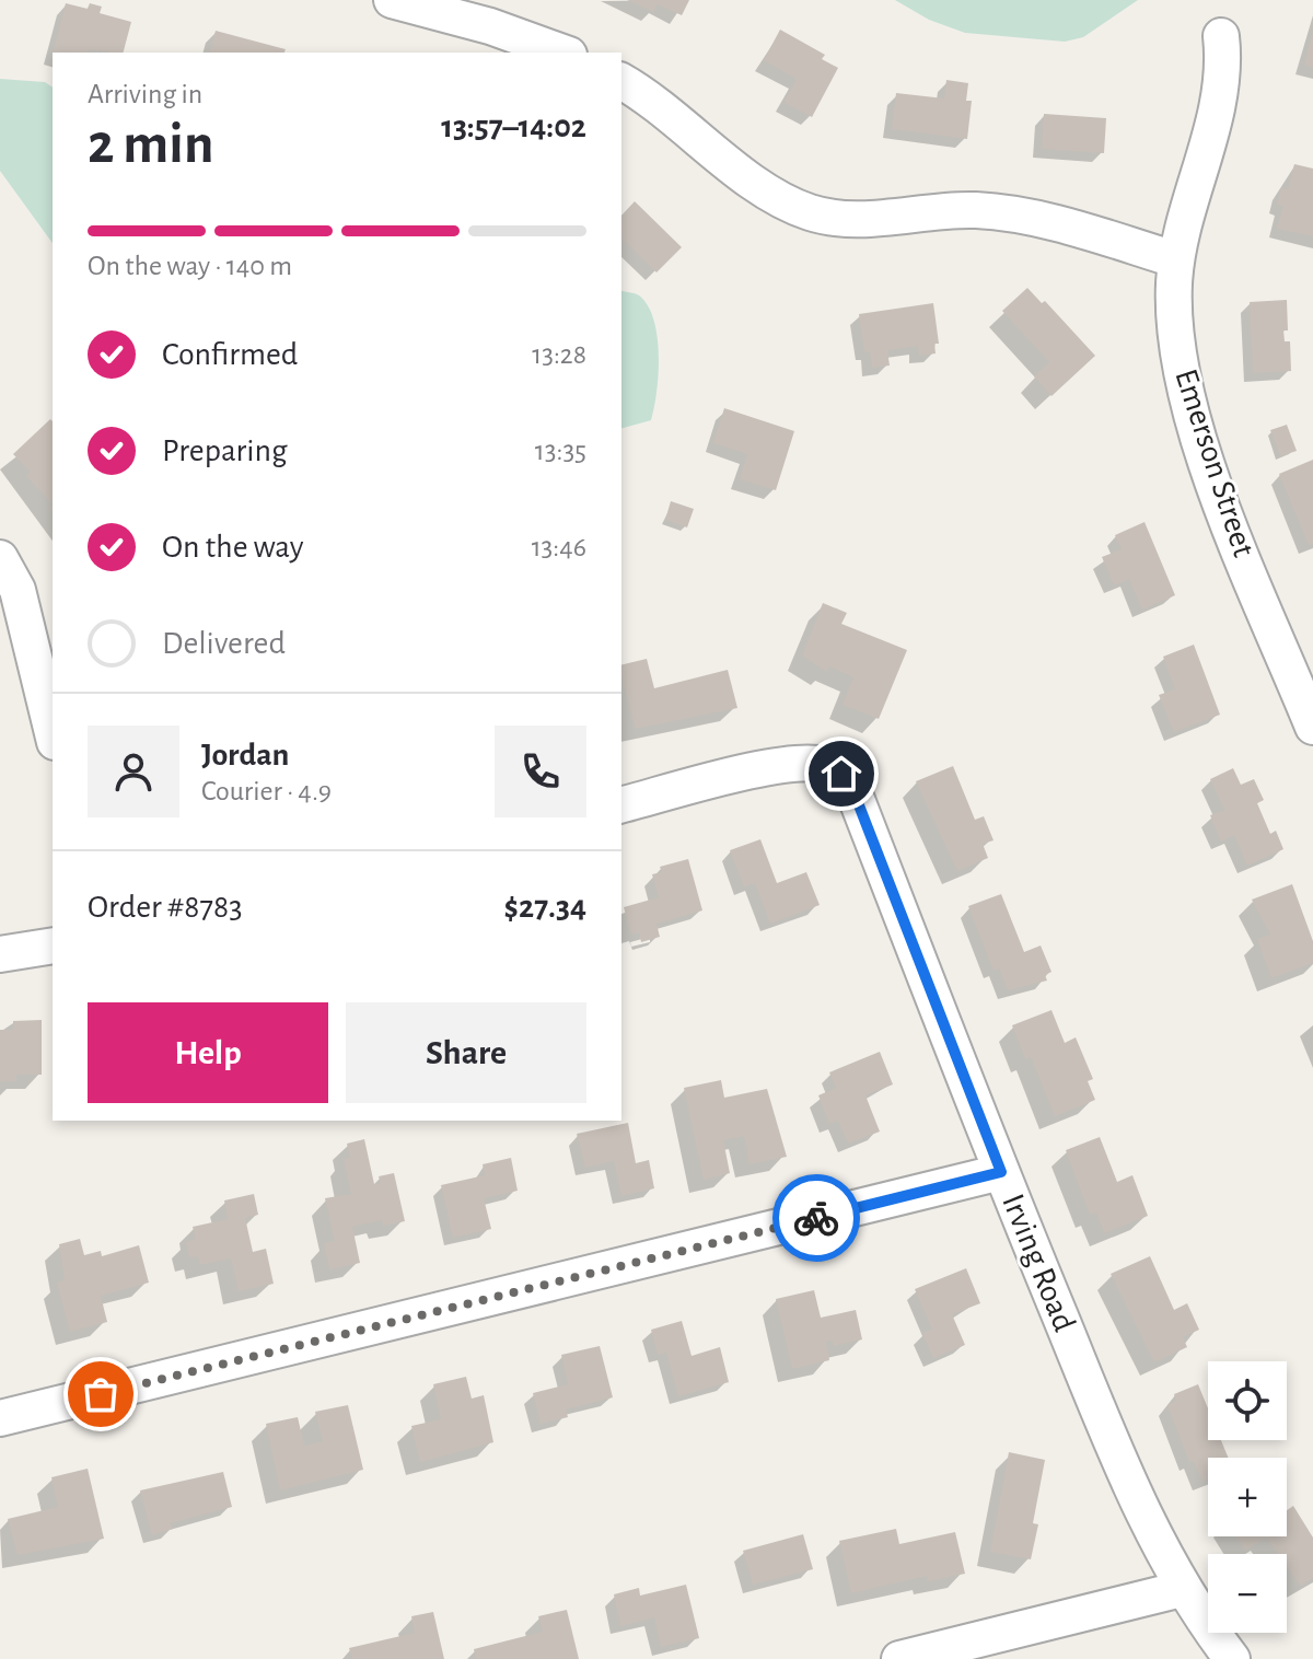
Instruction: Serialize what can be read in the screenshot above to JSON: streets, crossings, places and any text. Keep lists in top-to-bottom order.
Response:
{
  "streets": {
    "street": ["Emerson Street", "Irving Road"]
  },
  "page": {
    "heading": ["2 min", "Arriving in", "13:57–14:02"],
    "panel": [
      "Jordan",
      "Courier · 4.9",
      "Order #8783",
      "$27.34"
    ],
    "bar": "On the way · 140 m",
    "list": [
      ["Confirmed", "13:28"],
      ["Preparing", "13:35"],
      ["On the way", "13:46"],
      "Delivered"
    ],
    "buttons": ["Help", "Share"],
    "map_buttons": ["+", "−"]
  }
}
